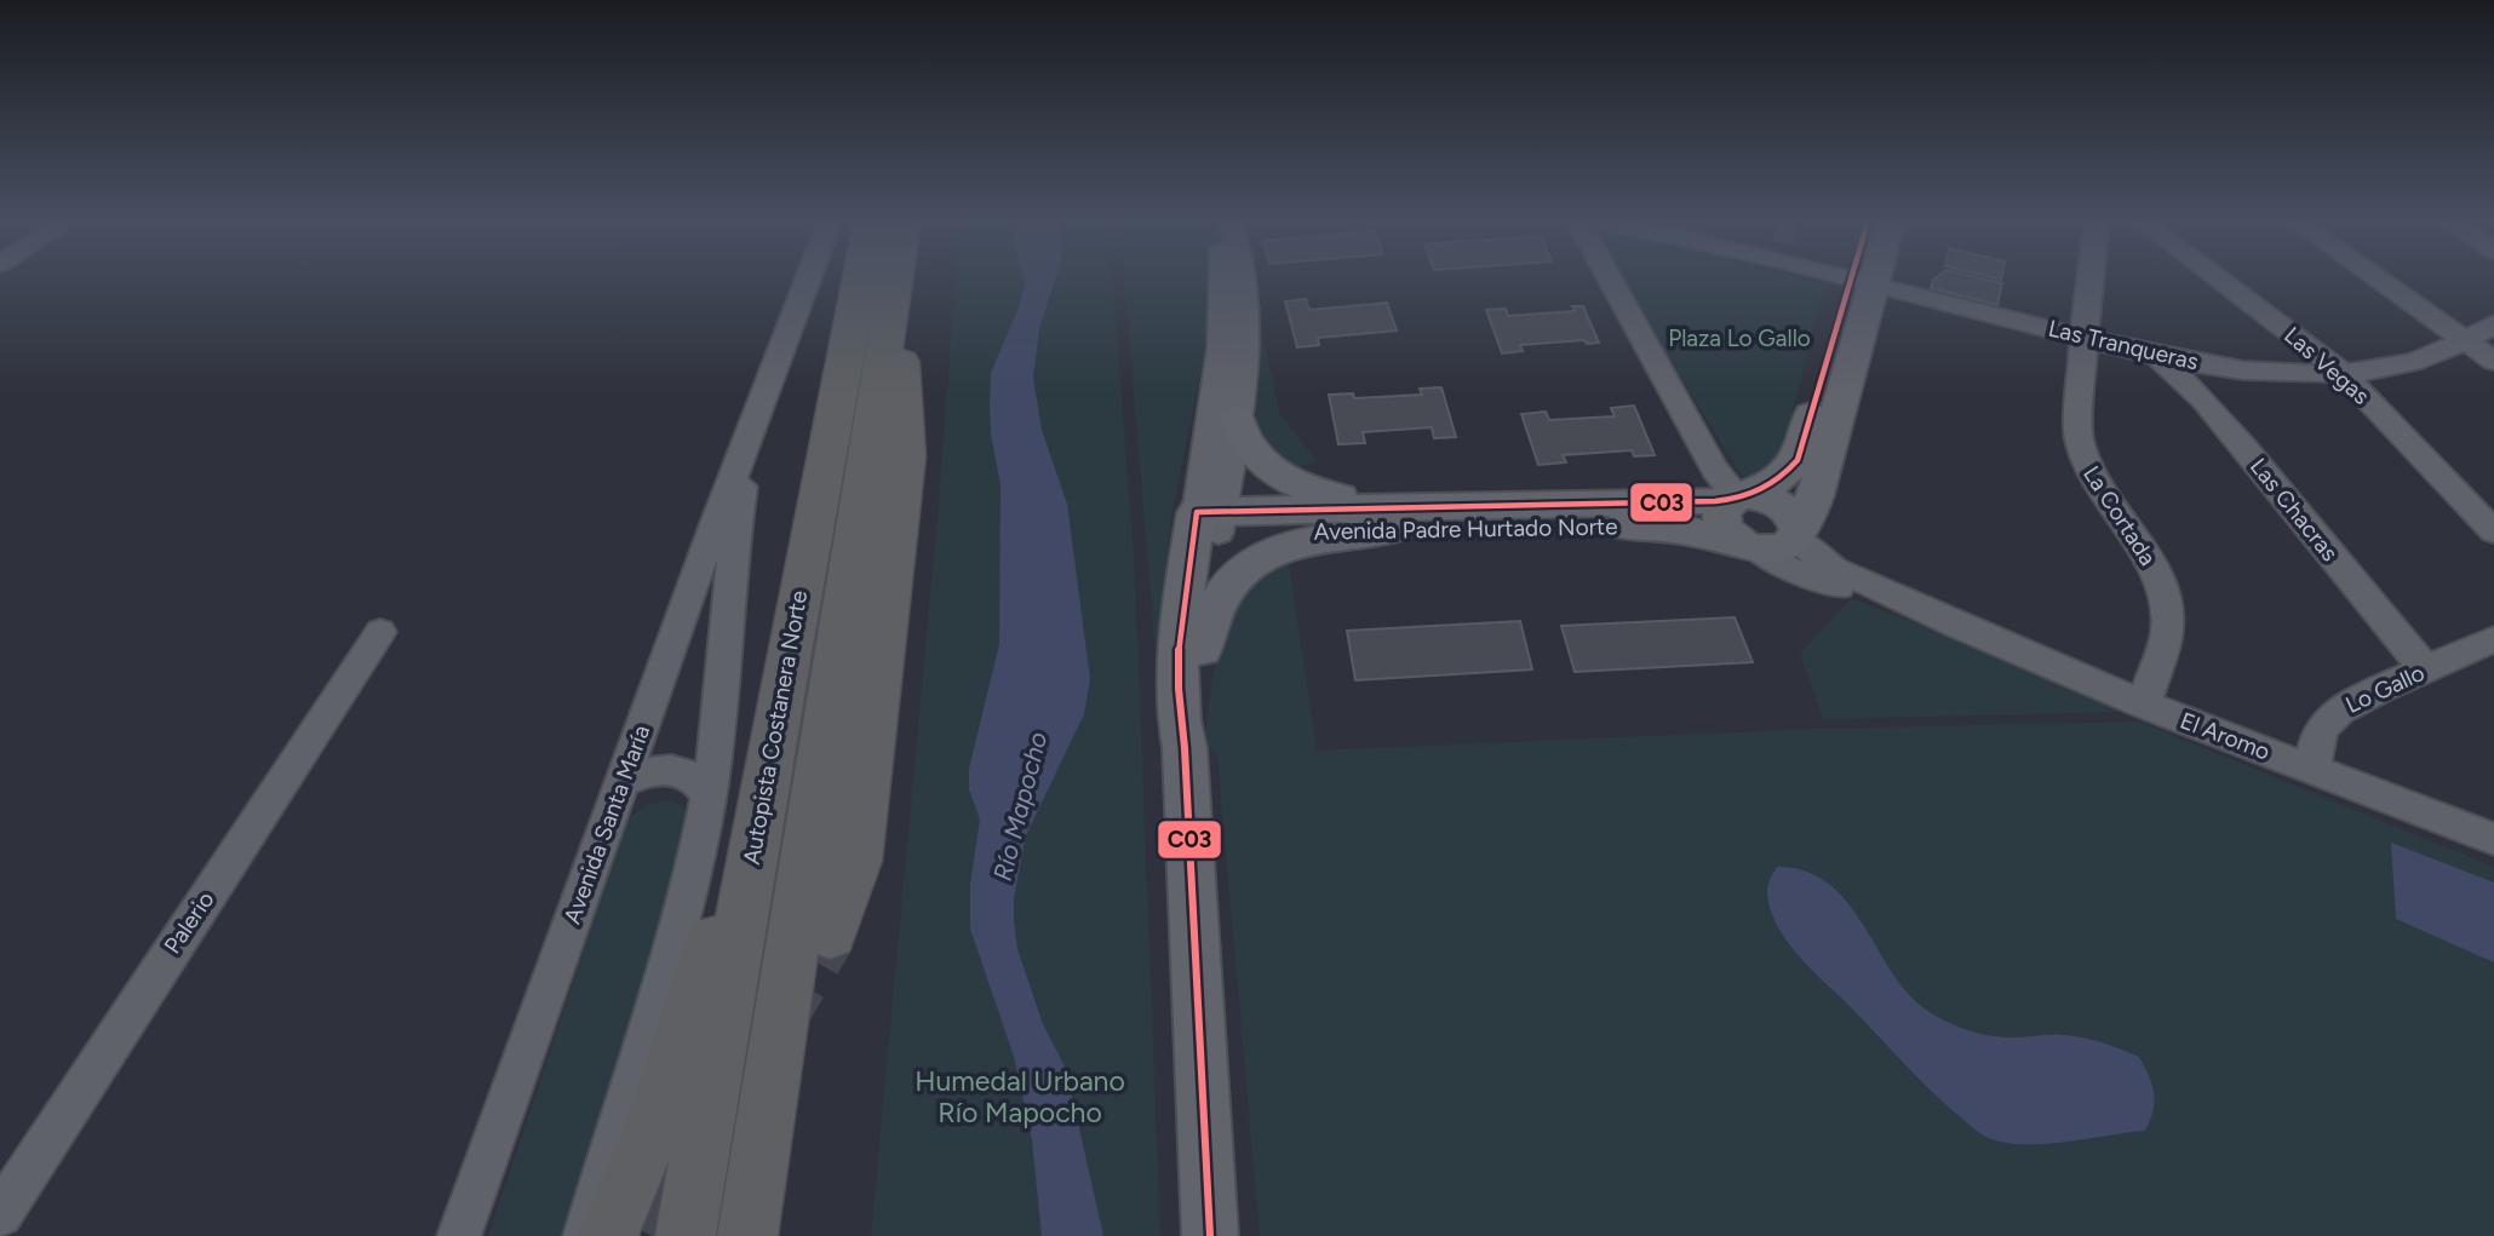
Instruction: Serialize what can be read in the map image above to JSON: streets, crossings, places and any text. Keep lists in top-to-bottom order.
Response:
{
  "streets": {
    "highway": ["Autopista Costanera Norte"],
    "main road": ["Avenida Padre Hurtado Norte"],
    "street": [
      "Las Tranqueras",
      "Las Vegas",
      "Las Chacras",
      "La Cortada",
      "Lo Gallo",
      "El Aromo",
      "Avenida Santa María",
      "Palerio"
    ]
  },
  "crossings": [
    ["Las Tranqueras", "Las Vegas"],
    ["Las Tranqueras", "Las Chacras"],
    ["Las Tranqueras", "La Cortada"],
    ["Las Chacras", "Lo Gallo"],
    ["La Cortada", "El Aromo"],
    ["Avenida Padre Hurtado Norte", "El Aromo"],
    ["Lo Gallo", "El Aromo"]
  ],
  "water": ["Río Mapocho"],
  "parks": ["Plaza Lo Gallo", "Humedal Urbano Río Mapocho"],
  "lines": ["transit line C03"]
}
